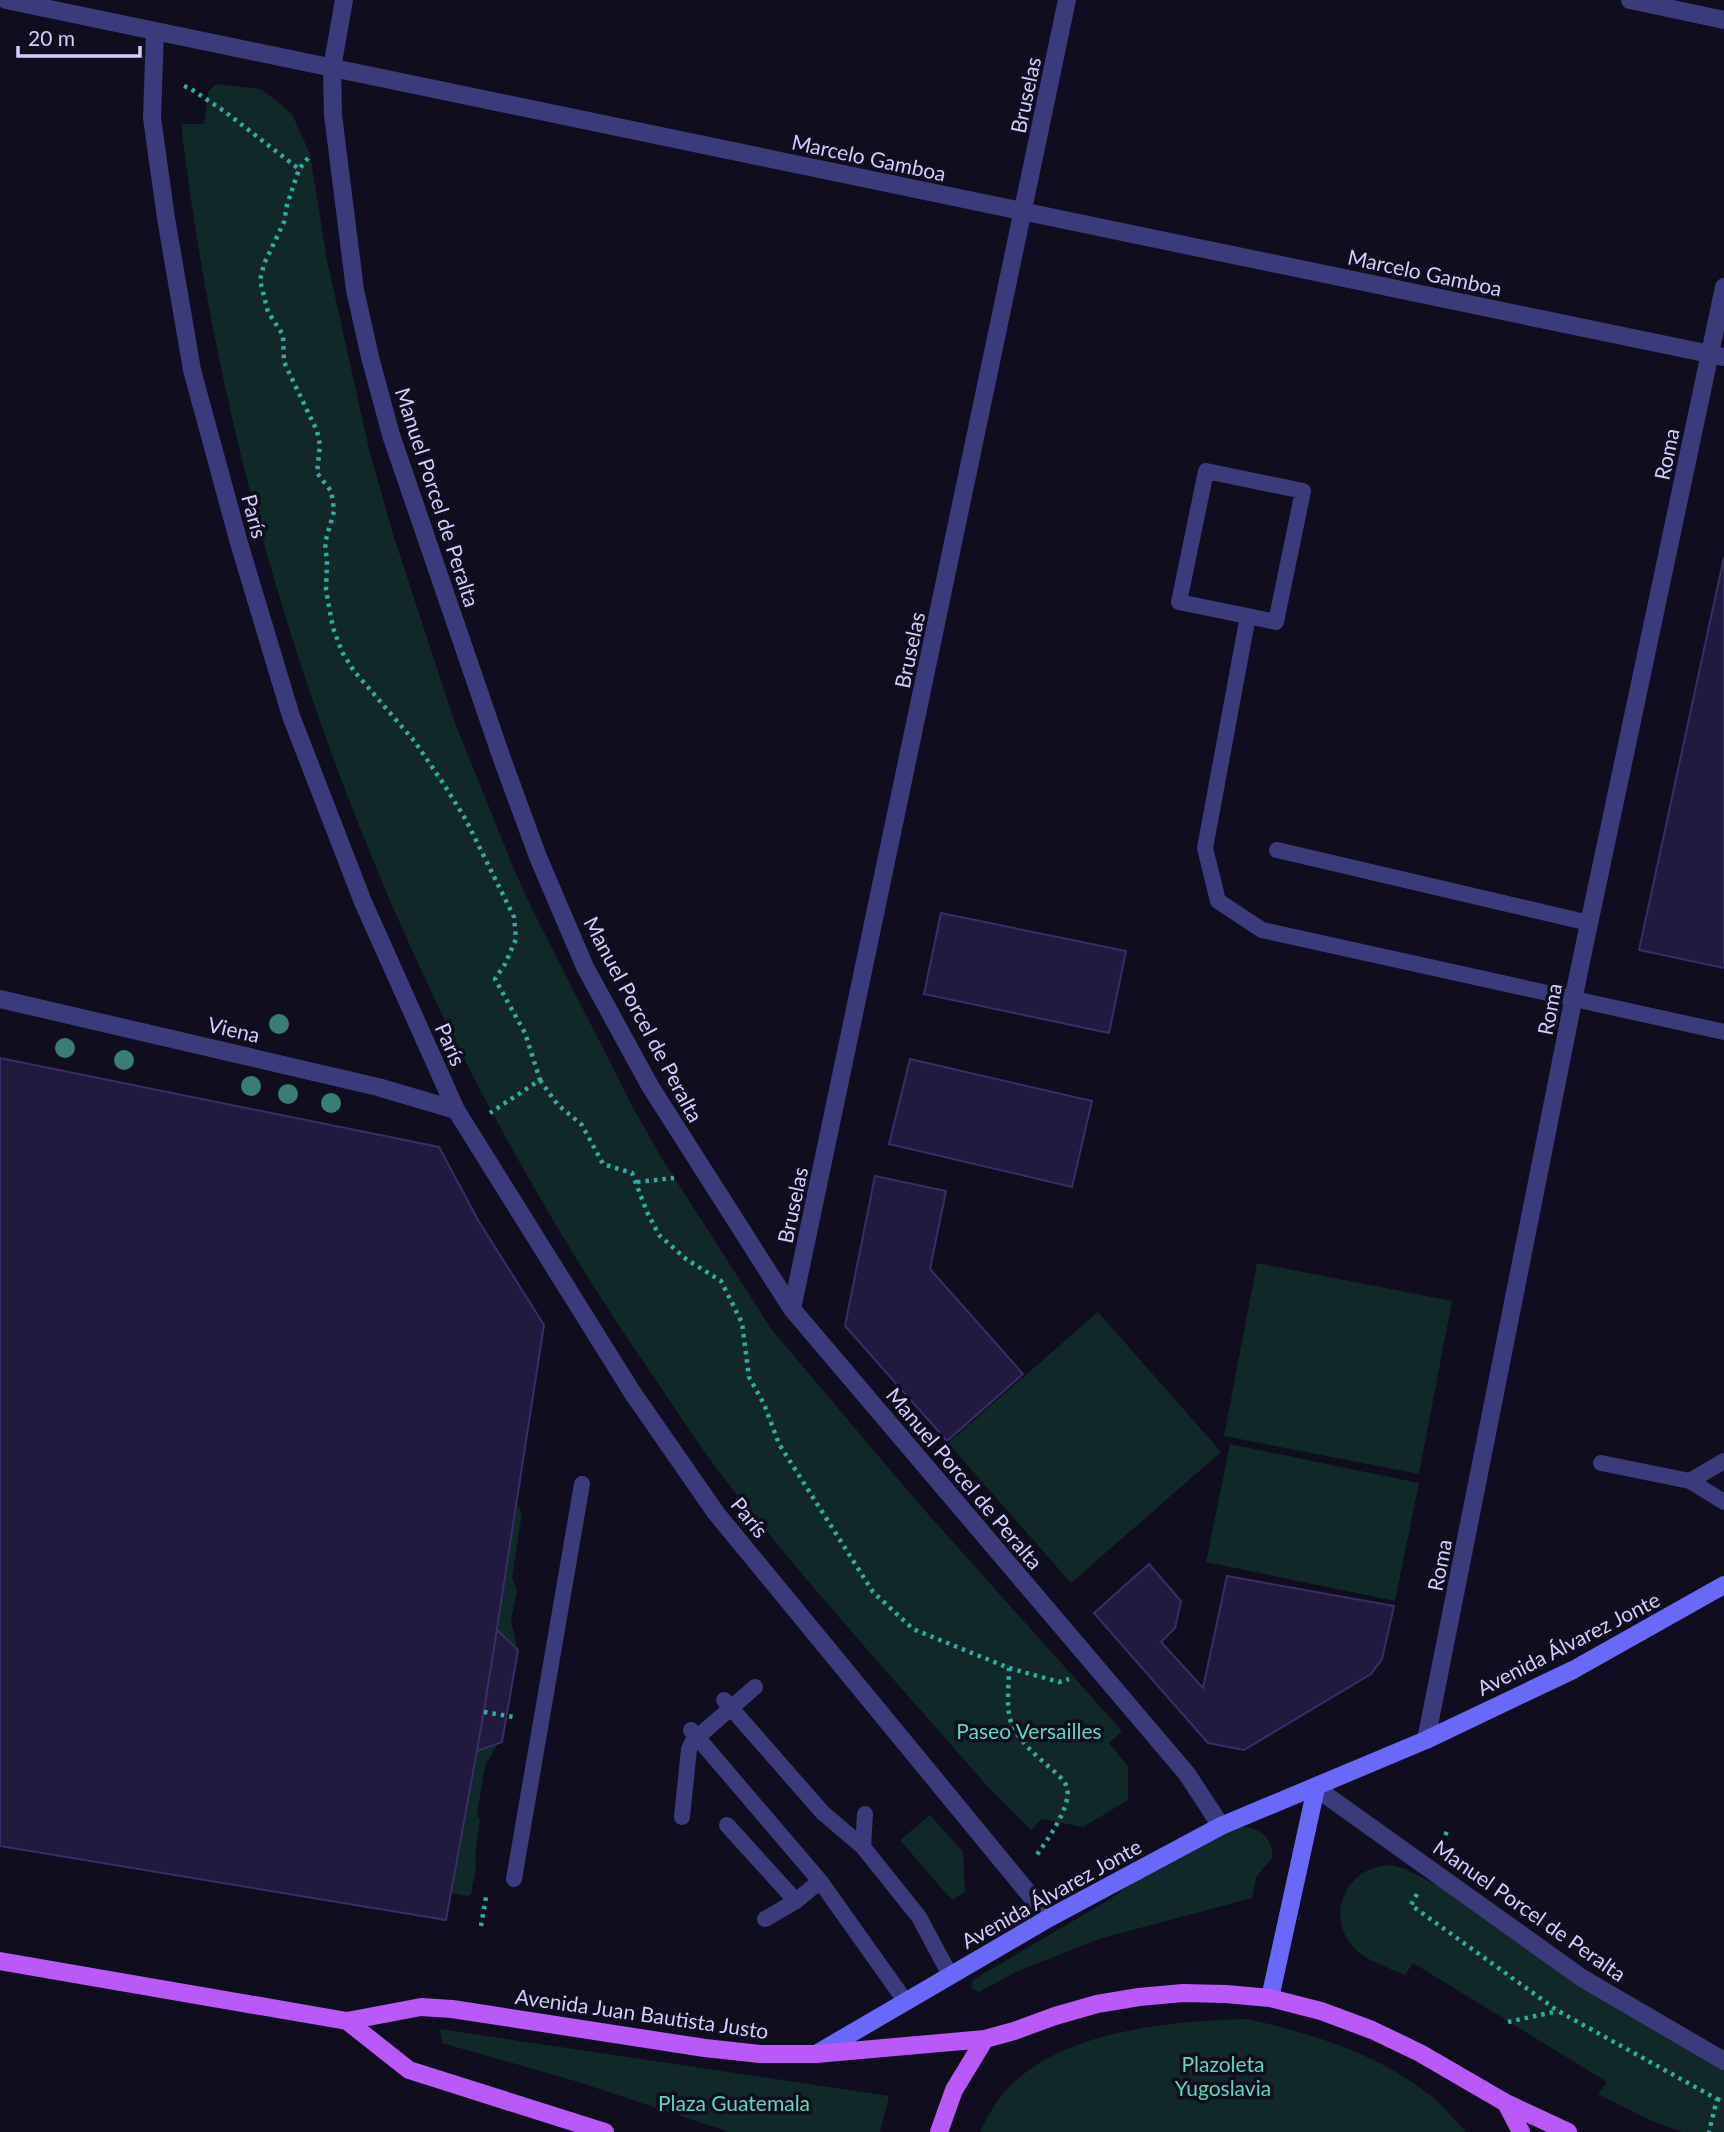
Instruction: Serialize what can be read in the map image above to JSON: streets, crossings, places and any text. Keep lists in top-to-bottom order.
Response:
{
  "streets": {
    "main road": ["Avenida Juan Bautista Justo"],
    "street": [
      "Bruselas",
      "Marcelo Gamboa",
      "Roma",
      "Manuel Porcel de Peralta",
      "París",
      "Viena",
      "Avenida Álvarez Jonte"
    ]
  },
  "crossings": [
    ["Bruselas", "Marcelo Gamboa"],
    ["Bruselas", "Manuel Porcel de Peralta"],
    ["Marcelo Gamboa", "Roma"],
    ["Marcelo Gamboa", "Manuel Porcel de Peralta"],
    ["Marcelo Gamboa", "París"],
    ["Roma", "Avenida Álvarez Jonte"],
    ["Manuel Porcel de Peralta", "Avenida Álvarez Jonte"],
    ["París", "Viena"],
    ["París", "Avenida Álvarez Jonte"],
    ["Avenida Álvarez Jonte", "Avenida Juan Bautista Justo"]
  ],
  "parks": ["Paseo Versailles", "Plazoleta Yugoslavia", "Plaza Guatemala"],
  "scale_bar": "20 m"
}
